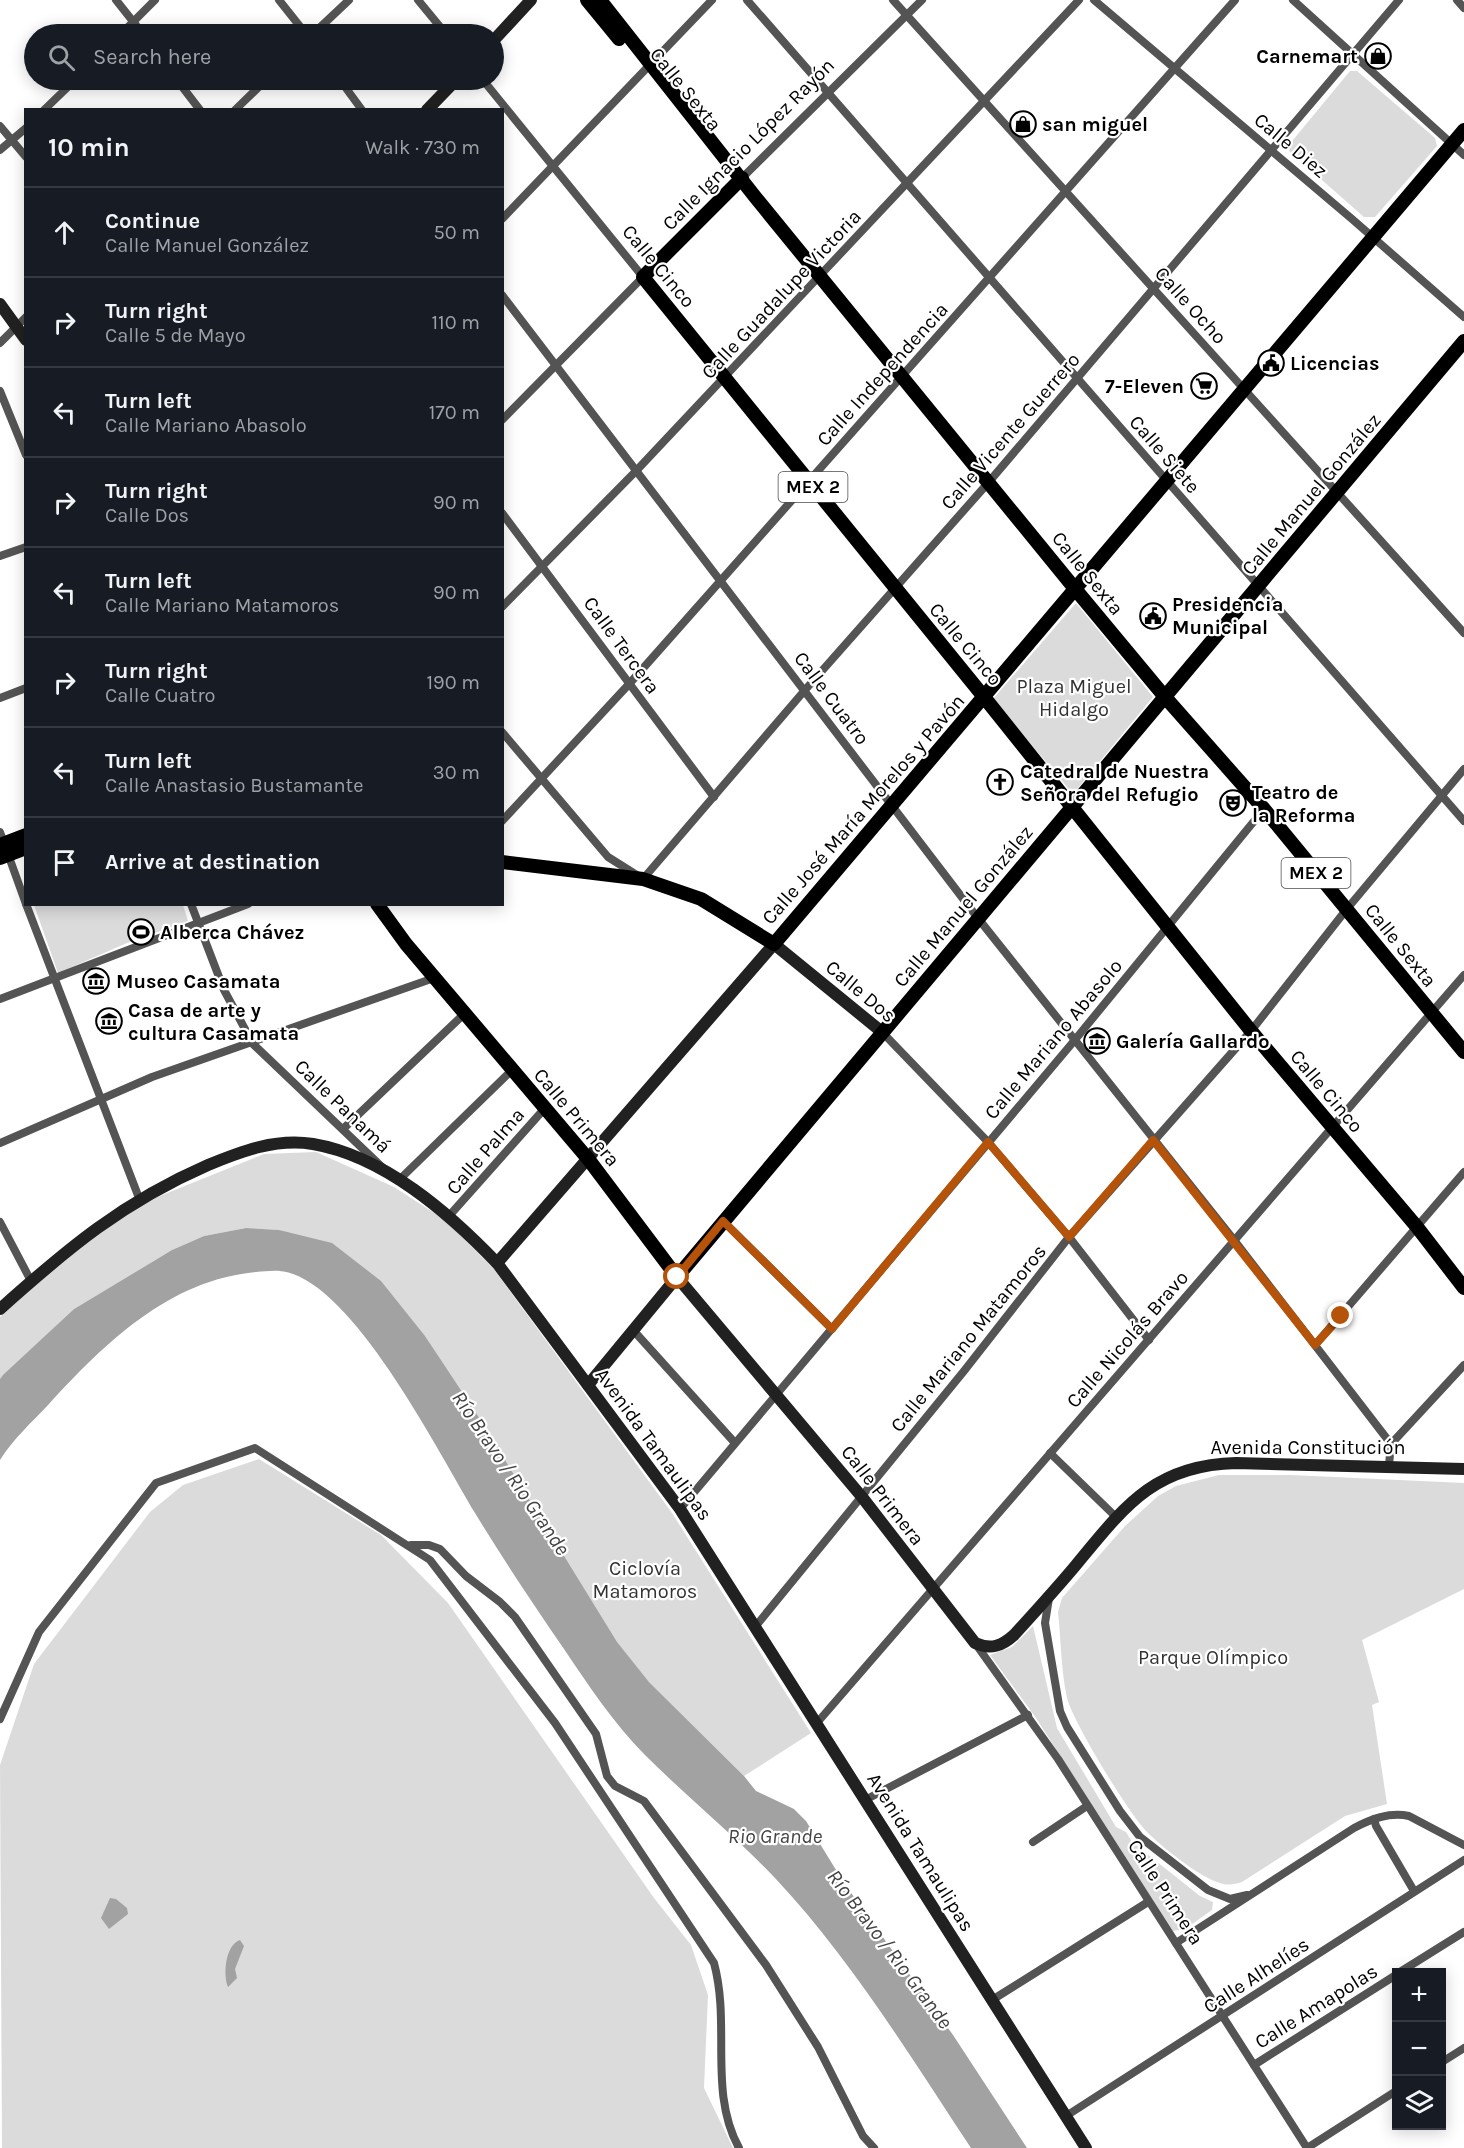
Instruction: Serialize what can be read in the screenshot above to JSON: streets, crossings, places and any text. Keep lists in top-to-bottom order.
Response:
{
  "streets": {
    "main road": [
      "Calle Sexta",
      "Calle Ignacio López Rayón",
      "Calle Cinco",
      "MEX 2",
      "Calle Manuel González",
      "Calle José María Morelos y Pavón",
      "Calle Dos",
      "Calle Primera"
    ],
    "street": [
      "Calle Diez",
      "Calle Guadalupe Victoria",
      "Calle Ocho",
      "Calle Independencia",
      "Calle Vicente Guerrero",
      "Calle Siete",
      "Calle Tercera",
      "Calle Cuatro",
      "Calle Mariano Abasolo",
      "Calle Panamá",
      "Calle Palma",
      "Calle Mariano Matamoros",
      "Calle Nicolás Bravo",
      "Avenida Tamaulipas",
      "Avenida Constitución",
      "Calle Alhelíes",
      "Calle Amapolas"
    ]
  },
  "crossings": [
    ["Calle Sexta", "Calle Ignacio López Rayón"],
    ["Calle Sexta", "Calle Guadalupe Victoria"],
    ["Calle Sexta", "Calle Independencia"],
    ["Calle Sexta", "Calle Vicente Guerrero"],
    ["Calle Sexta", "Calle Manuel González"],
    ["Calle Sexta", "Calle José María Morelos y Pavón"],
    ["Calle Sexta", "Calle Mariano Abasolo"],
    ["Calle Sexta", "Calle Mariano Matamoros"],
    ["Calle Sexta", "Calle Nicolás Bravo"],
    ["Calle Ignacio López Rayón", "Calle Cinco"],
    ["Calle Ignacio López Rayón", "Calle Ocho"],
    ["Calle Ignacio López Rayón", "Calle Siete"],
    ["Calle Ignacio López Rayón", "Calle Cuatro"],
    ["Calle Diez", "Calle Independencia"],
    ["Calle Diez", "Calle Vicente Guerrero"],
    ["Calle Diez", "Calle José María Morelos y Pavón"],
    ["Calle Cinco", "Calle Guadalupe Victoria"],
    ["Calle Cinco", "Calle Independencia"],
    ["Calle Cinco", "Calle Vicente Guerrero"],
    ["Calle Cinco", "Calle Manuel González"],
    ["Calle Cinco", "Calle José María Morelos y Pavón"],
    ["Calle Cinco", "Calle Mariano Abasolo"],
    ["Calle Cinco", "Calle Mariano Matamoros"],
    ["Calle Cinco", "Calle Nicolás Bravo"],
    ["Calle Guadalupe Victoria", "Calle Ocho"],
    ["Calle Guadalupe Victoria", "Calle Siete"],
    ["Calle Guadalupe Victoria", "Calle Tercera"],
    ["Calle Guadalupe Victoria", "Calle Cuatro"],
    ["Calle Ocho", "Calle Independencia"],
    ["Calle Ocho", "Calle Vicente Guerrero"],
    ["Calle Ocho", "Calle Manuel González"],
    ["Calle Ocho", "Calle José María Morelos y Pavón"],
    ["Calle Independencia", "Calle Siete"],
    ["Calle Independencia", "Calle Tercera"],
    ["Calle Independencia", "Calle Cuatro"],
    ["Calle Independencia", "Calle Dos"],
    ["Calle Vicente Guerrero", "Calle Siete"],
    ["Calle Vicente Guerrero", "Calle Tercera"],
    ["Calle Vicente Guerrero", "Calle Cuatro"],
    ["Calle Vicente Guerrero", "Calle Dos"],
    ["Calle Siete", "Calle Manuel González"],
    ["Calle Siete", "Calle José María Morelos y Pavón"],
    ["Calle Siete", "Calle Mariano Matamoros"],
    ["Calle Manuel González", "Calle Cuatro"],
    ["Calle Manuel González", "Calle Dos"],
    ["Calle Manuel González", "Calle Primera"],
    ["Calle Cuatro", "Calle José María Morelos y Pavón"],
    ["Calle Cuatro", "Calle Mariano Abasolo"],
    ["Calle Cuatro", "Calle Mariano Matamoros"],
    ["Calle Cuatro", "Calle Nicolás Bravo"],
    ["Calle José María Morelos y Pavón", "Calle Dos"],
    ["Calle José María Morelos y Pavón", "Calle Primera"],
    ["Calle José María Morelos y Pavón", "Avenida Tamaulipas"],
    ["Calle Dos", "Calle Mariano Abasolo"],
    ["Calle Dos", "Calle Mariano Matamoros"],
    ["Calle Dos", "Calle Nicolás Bravo"],
    ["Calle Mariano Abasolo", "Calle Primera"],
    ["Calle Mariano Abasolo", "Avenida Tamaulipas"],
    ["Calle Panamá", "Avenida Tamaulipas"],
    ["Calle Primera", "Calle Palma"],
    ["Calle Primera", "Calle Mariano Matamoros"],
    ["Calle Primera", "Calle Nicolás Bravo"],
    ["Calle Primera", "Avenida Constitución"],
    ["Calle Primera", "Calle Alhelíes"],
    ["Calle Primera", "Calle Amapolas"],
    ["Calle Palma", "Avenida Tamaulipas"],
    ["Calle Mariano Matamoros", "Avenida Tamaulipas"],
    ["Calle Nicolás Bravo", "Avenida Tamaulipas"],
    ["Avenida Tamaulipas", "Calle Alhelíes"]
  ],
  "water": ["Río Bravo / Rio Grande", "Rio Grande"],
  "parks": ["Plaza Miguel Hidalgo", "Ciclovía Matamoros", "Parque Olímpico"],
  "places": {
    "shop": ["Carnemart", "san miguel"],
    "public building": ["Licencias", "Presidencia Municipal"],
    "supermarket": ["7-Eleven"],
    "church": ["Catedral de Nuestra Señora del Refugio"],
    "theatre": ["Teatro de la Reforma"],
    "sports": ["Alberca Chávez"],
    "museum": ["Museo Casamata", "Casa de arte y cultura Casamata", "Galería Gallardo"]
  },
  "page": {
    "search": "Search here",
    "heading": ["10 min", "Walk · 730 m"],
    "list": [
      ["Continue", "Calle Manuel González", "50 m"],
      ["Turn right", "Calle 5 de Mayo", "110 m"],
      ["Turn left", "Calle Mariano Abasolo", "170 m"],
      ["Turn right", "Calle Dos", "90 m"],
      ["Turn left", "Calle Mariano Matamoros", "90 m"],
      ["Turn right", "Calle Cuatro", "190 m"],
      ["Turn left", "Calle Anastasio Bustamante", "30 m"],
      "Arrive at destination"
    ],
    "map_buttons": ["+", "−"]
  }
}
